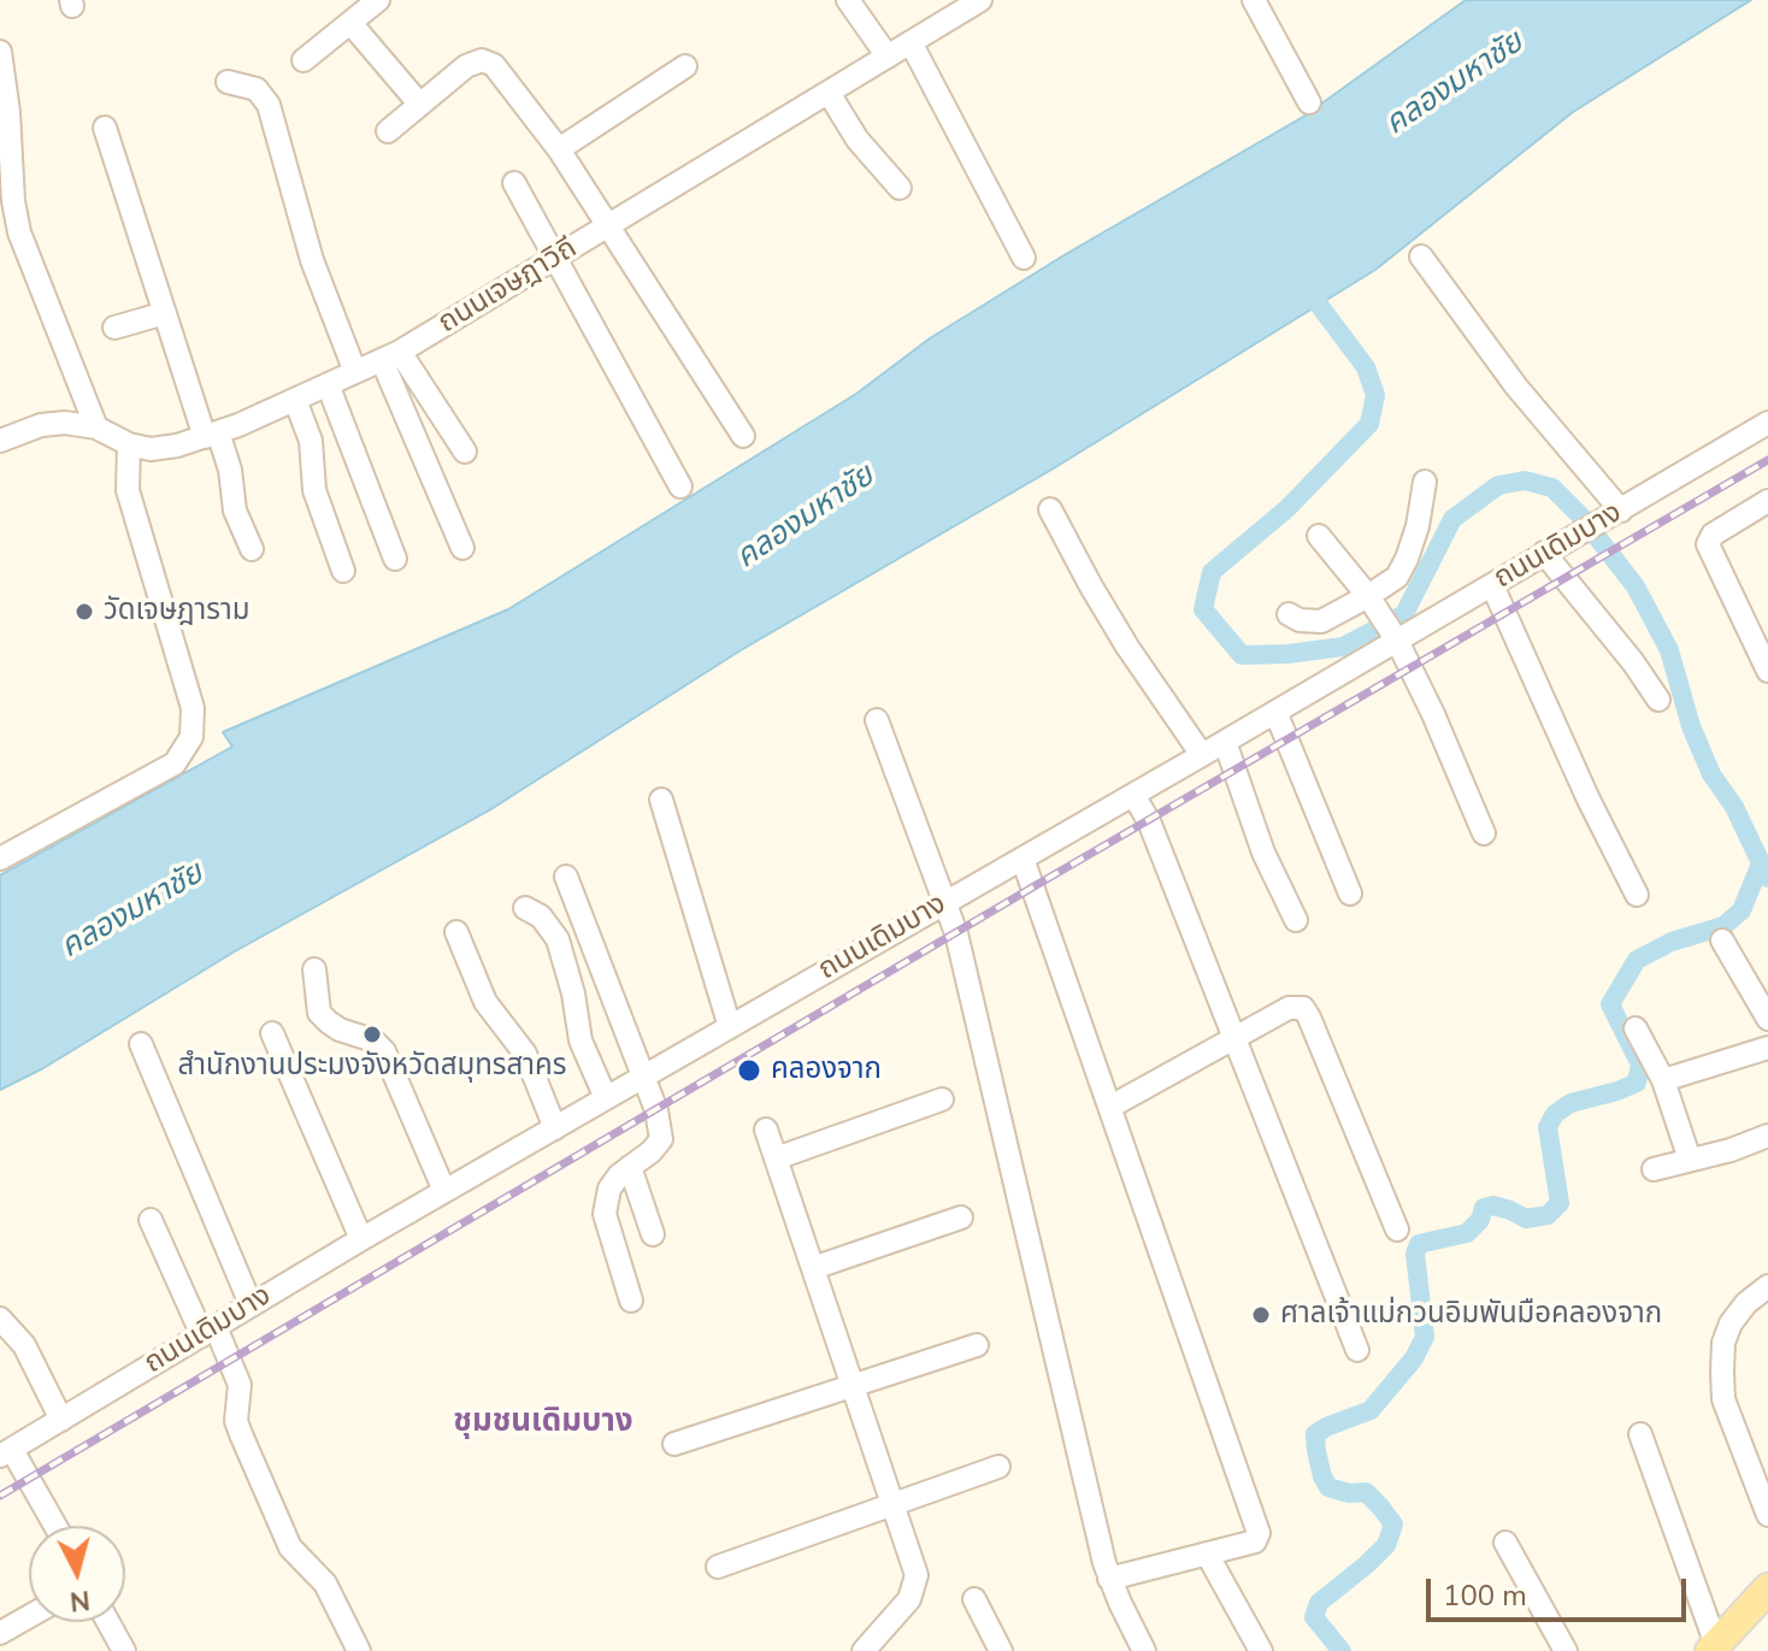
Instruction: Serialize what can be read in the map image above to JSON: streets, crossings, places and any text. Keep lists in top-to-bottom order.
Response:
{
  "streets": {
    "street": ["ถนนเจษฎาวิถี", "ถนนเดิมบาง"]
  },
  "districts": ["ชุมชนเดิมบาง"],
  "water": ["คลองมหาชัย"],
  "places": [
    "วัดเจษฎาราม",
    "สำนักงานประมงจังหวัดสมุทรสาคร",
    "คลองจาก",
    "ศาลเจ้าแม่กวนอิมพันมือคลองจาก"
  ],
  "scale_bar": "100 m",
  "north": "bottom"
}
